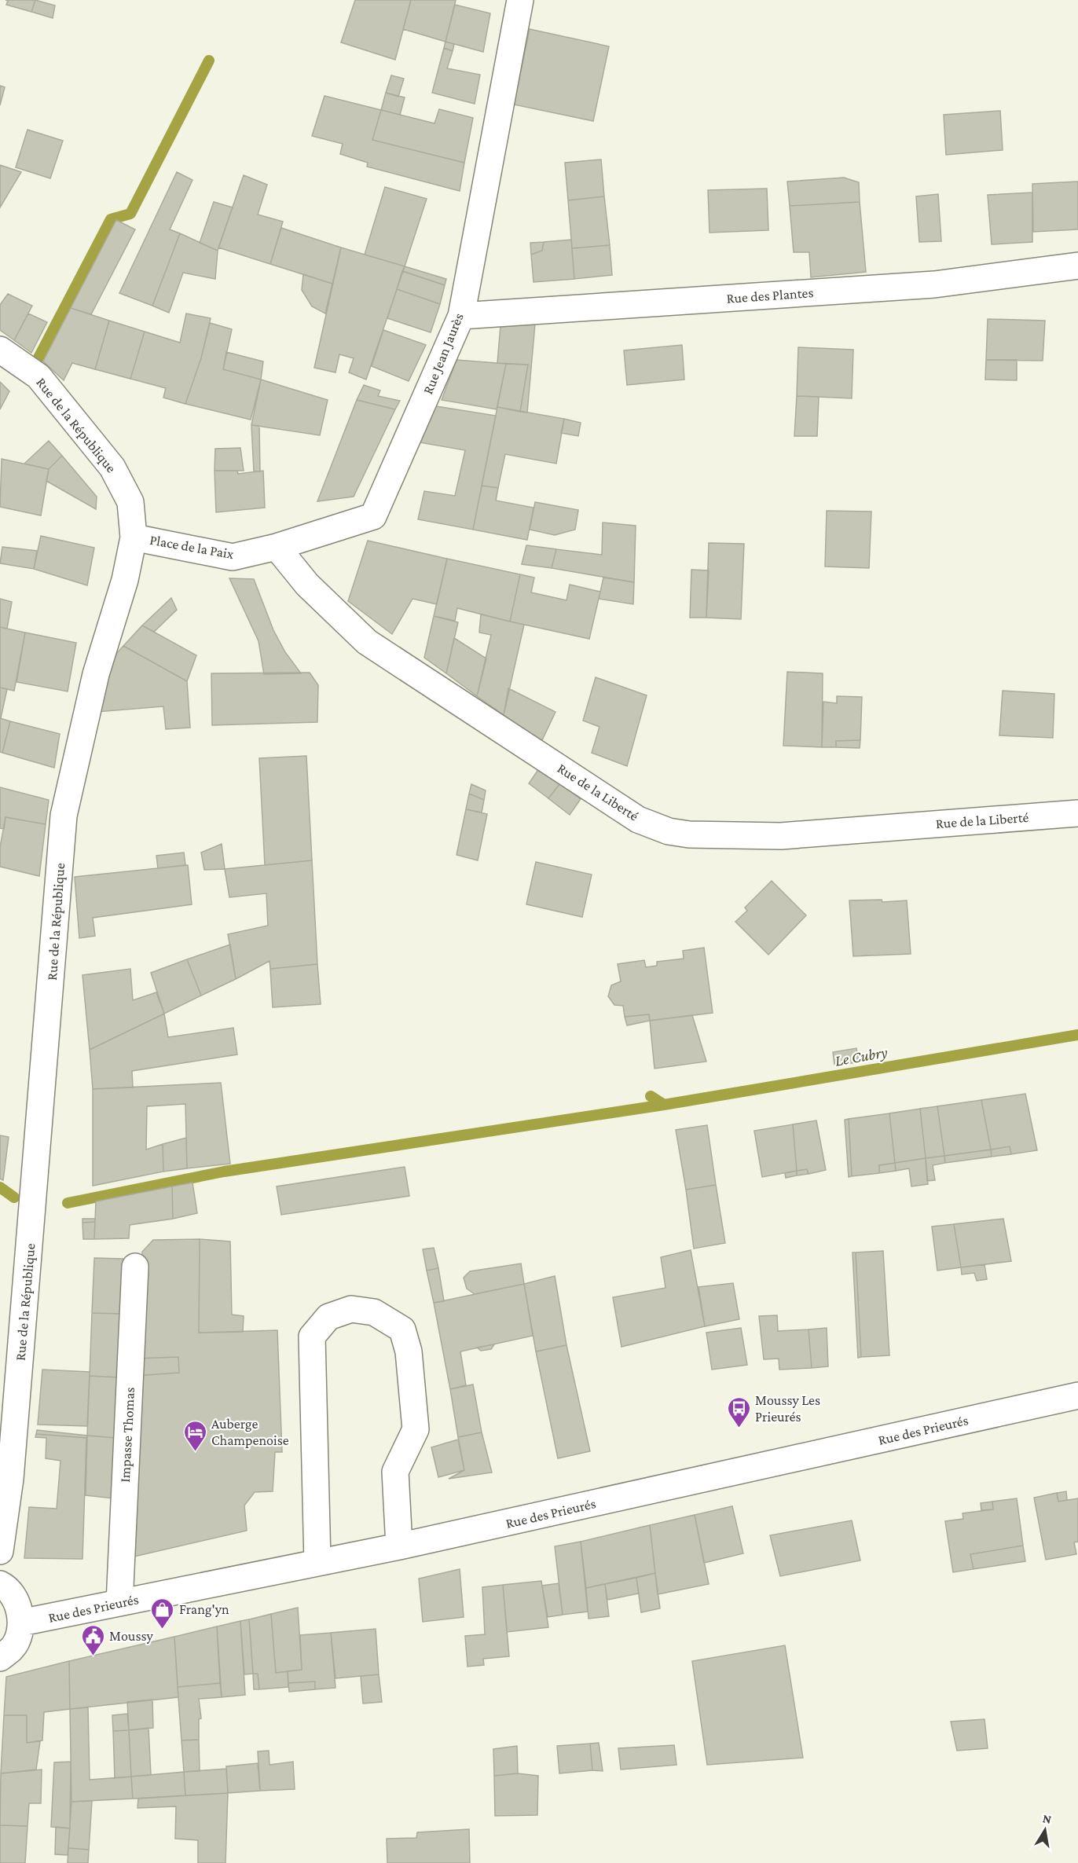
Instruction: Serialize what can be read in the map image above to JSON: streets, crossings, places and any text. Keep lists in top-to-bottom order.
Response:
{
  "streets": {
    "street": [
      "Rue des Plantes",
      "Rue Jean Jaurès",
      "Rue de la République",
      "Place de la Paix",
      "Rue de la Liberté",
      "Rue des Prieurés",
      "Impasse Thomas"
    ]
  },
  "crossings": [
    ["Rue des Plantes", "Rue Jean Jaurès"],
    ["Rue Jean Jaurès", "Place de la Paix"],
    ["Rue Jean Jaurès", "Rue de la Liberté"],
    ["Rue de la République", "Place de la Paix"],
    ["Place de la Paix", "Rue de la Liberté"],
    ["Rue des Prieurés", "Impasse Thomas"]
  ],
  "water": ["Le Cubry"],
  "places": {
    "bus stop": ["Moussy Les Prieurés"],
    "hotel": ["Auberge Champenoise"],
    "shop": ["Frang'yn"],
    "public building": ["Moussy"]
  },
  "north": "top"
}
